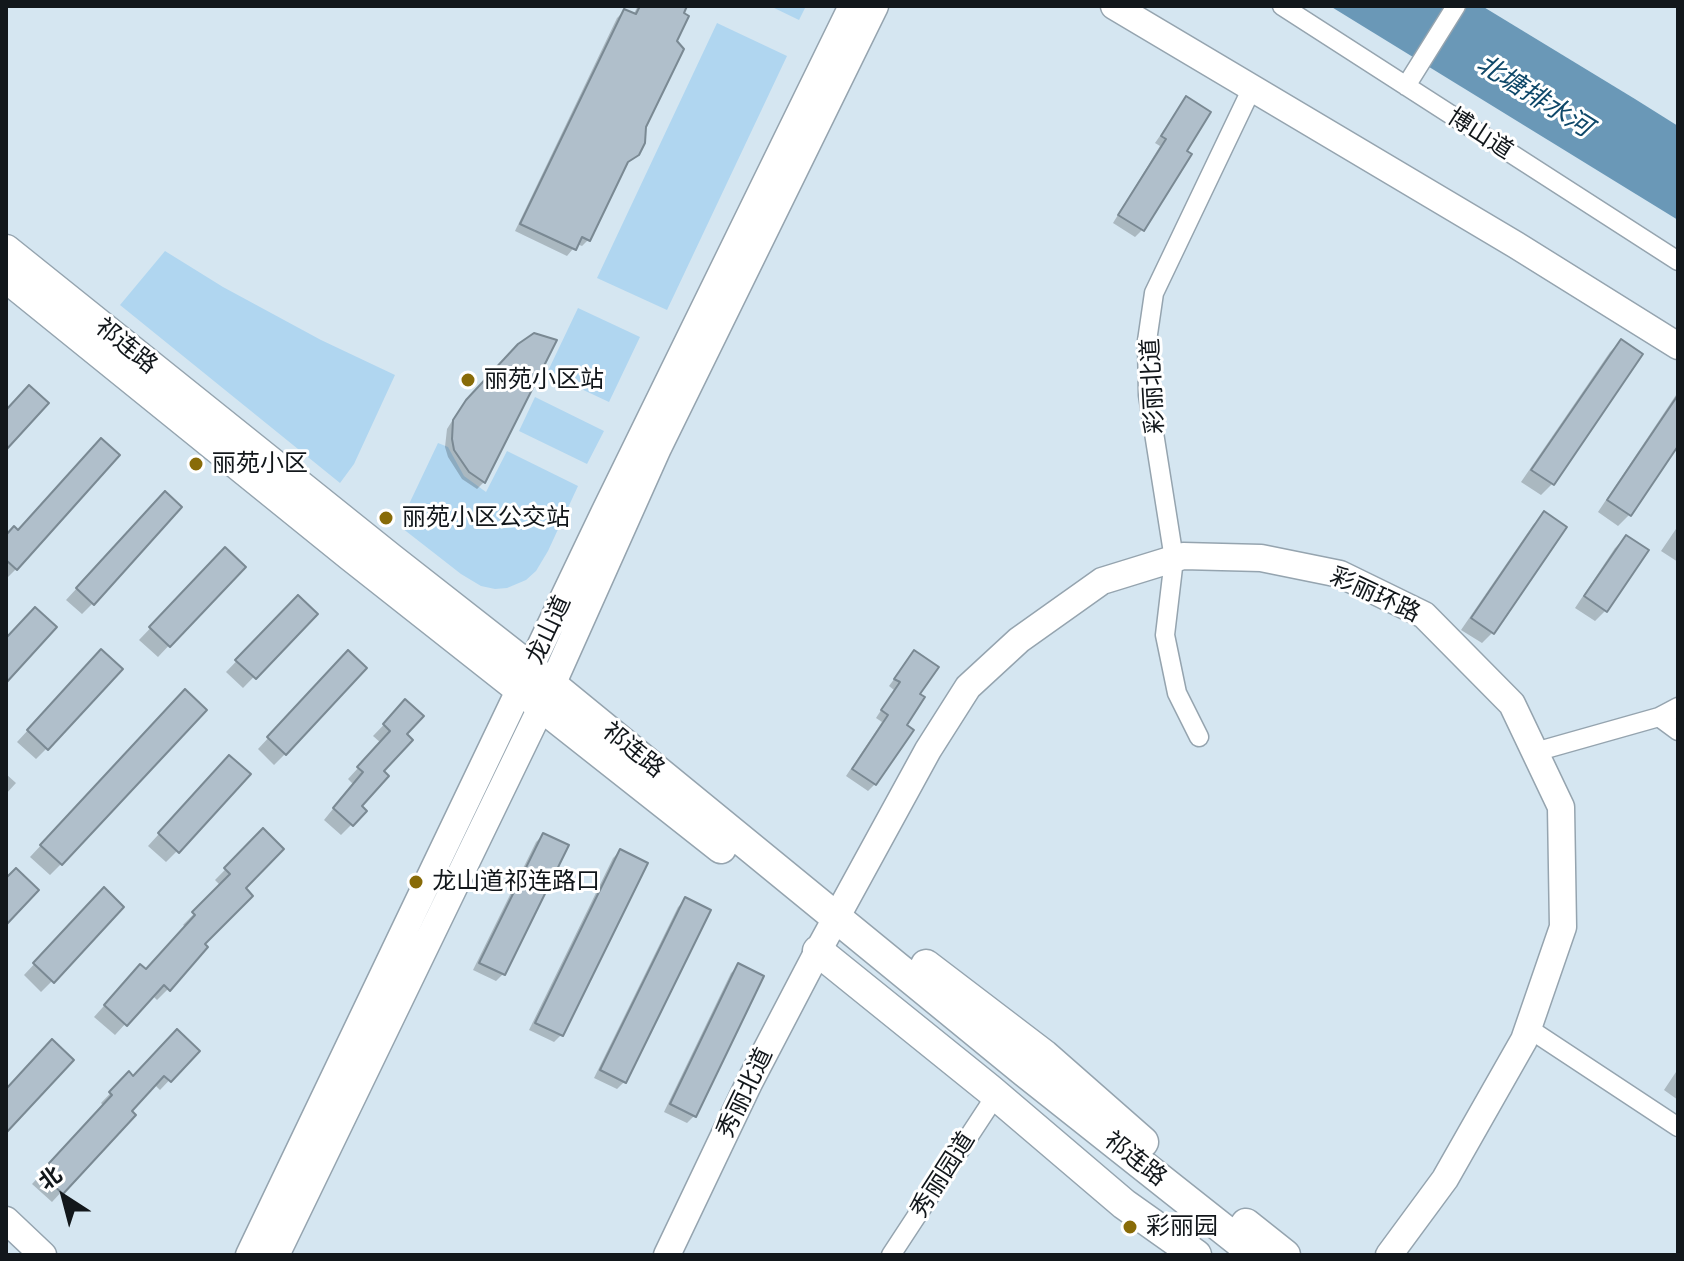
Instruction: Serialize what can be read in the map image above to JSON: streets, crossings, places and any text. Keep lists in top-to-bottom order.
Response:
{
  "streets": {
    "main road": [
      "祁连路",
      "彩丽环路",
      "龙山道",
      "秀丽北道"
    ],
    "street": ["博山道", "彩丽北道", "秀丽园道"]
  },
  "crossings": [
    ["祁连路", "彩丽环路"],
    ["祁连路", "龙山道"],
    ["祁连路", "秀丽北道"],
    ["彩丽北道", "彩丽环路"],
    ["彩丽环路", "秀丽北道"]
  ],
  "water": ["北塘排水河"],
  "places": [
    "丽苑小区站",
    "丽苑小区",
    "丽苑小区公交站",
    "龙山道祁连路口",
    "彩丽园"
  ],
  "north": "top left"
}
